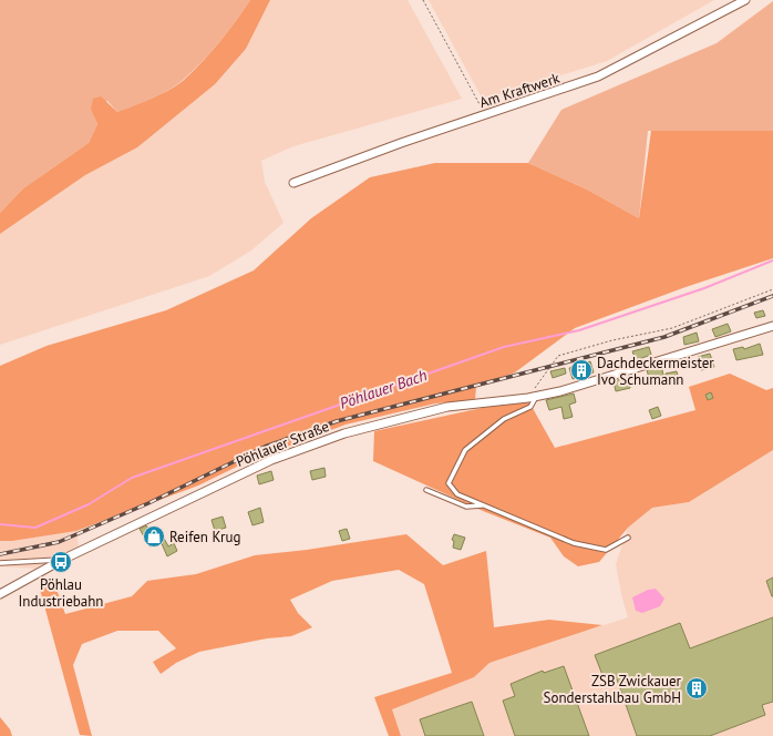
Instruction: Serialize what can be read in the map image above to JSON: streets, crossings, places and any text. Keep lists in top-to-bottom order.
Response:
{
  "streets": {
    "street": ["Am Kraftwerk", "Pöhlauer Straße"]
  },
  "water": ["Pöhlauer Bach"],
  "places": {
    "building": ["Dachdeckermeister Ivo Schumann", "ZSB Zwickauer Sonderstahlbau GmbH"],
    "shop": ["Reifen Krug"],
    "bus stop": ["Pöhlau Industriebahn"]
  }
}
